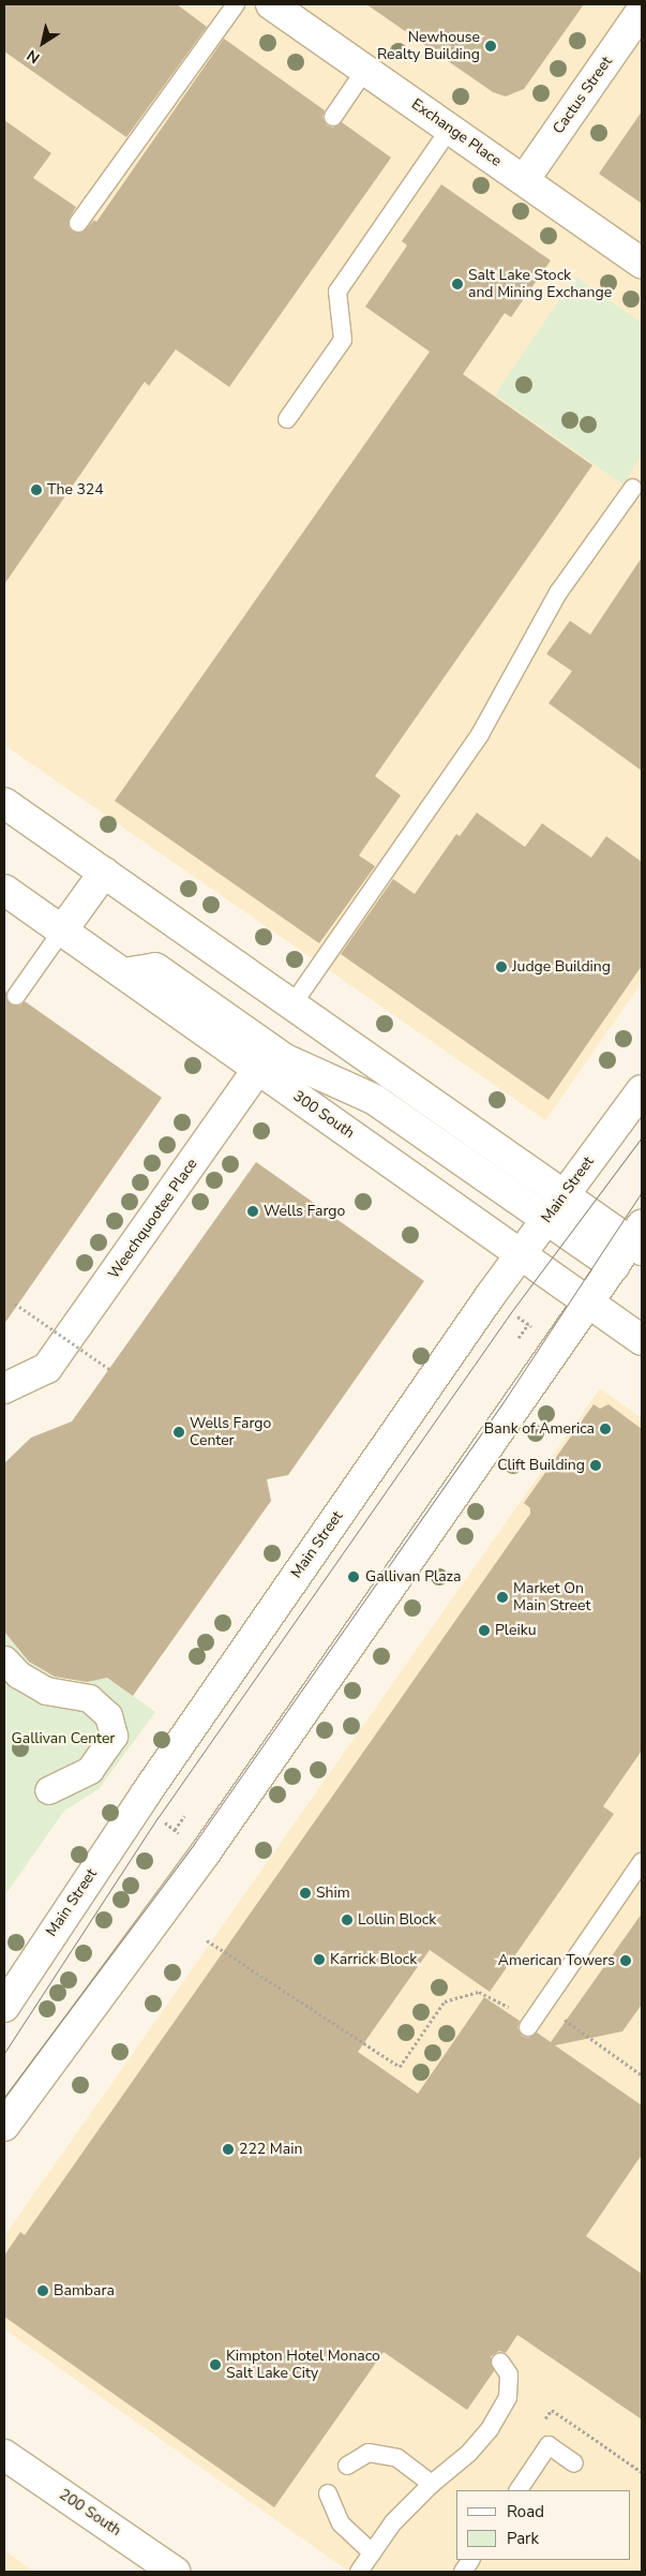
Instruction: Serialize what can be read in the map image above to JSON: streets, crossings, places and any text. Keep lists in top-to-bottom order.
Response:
{
  "streets": {
    "street": [
      "Cactus Street",
      "Exchange Place",
      "300 South",
      "Main Street",
      "Weechquootee Place",
      "200 South"
    ]
  },
  "crossings": [
    ["Cactus Street", "Exchange Place"],
    ["300 South", "Main Street"],
    ["300 South", "Weechquootee Place"]
  ],
  "parks": ["Gallivan Center"],
  "places": [
    "Newhouse Realty Building",
    "Salt Lake Stock and Mining Exchange",
    "The 324",
    "Judge Building",
    "Wells Fargo",
    "Bank of America",
    "Wells Fargo Center",
    "Clift Building",
    "Gallivan Plaza",
    "Market On Main Street",
    "Pleiku",
    "Shim",
    "Lollin Block",
    "Karrick Block",
    "American Towers",
    "222 Main",
    "Bambara",
    "Kimpton Hotel Monaco Salt Lake City"
  ],
  "legend": ["Road", "Park"],
  "north": "bottom left"
}
